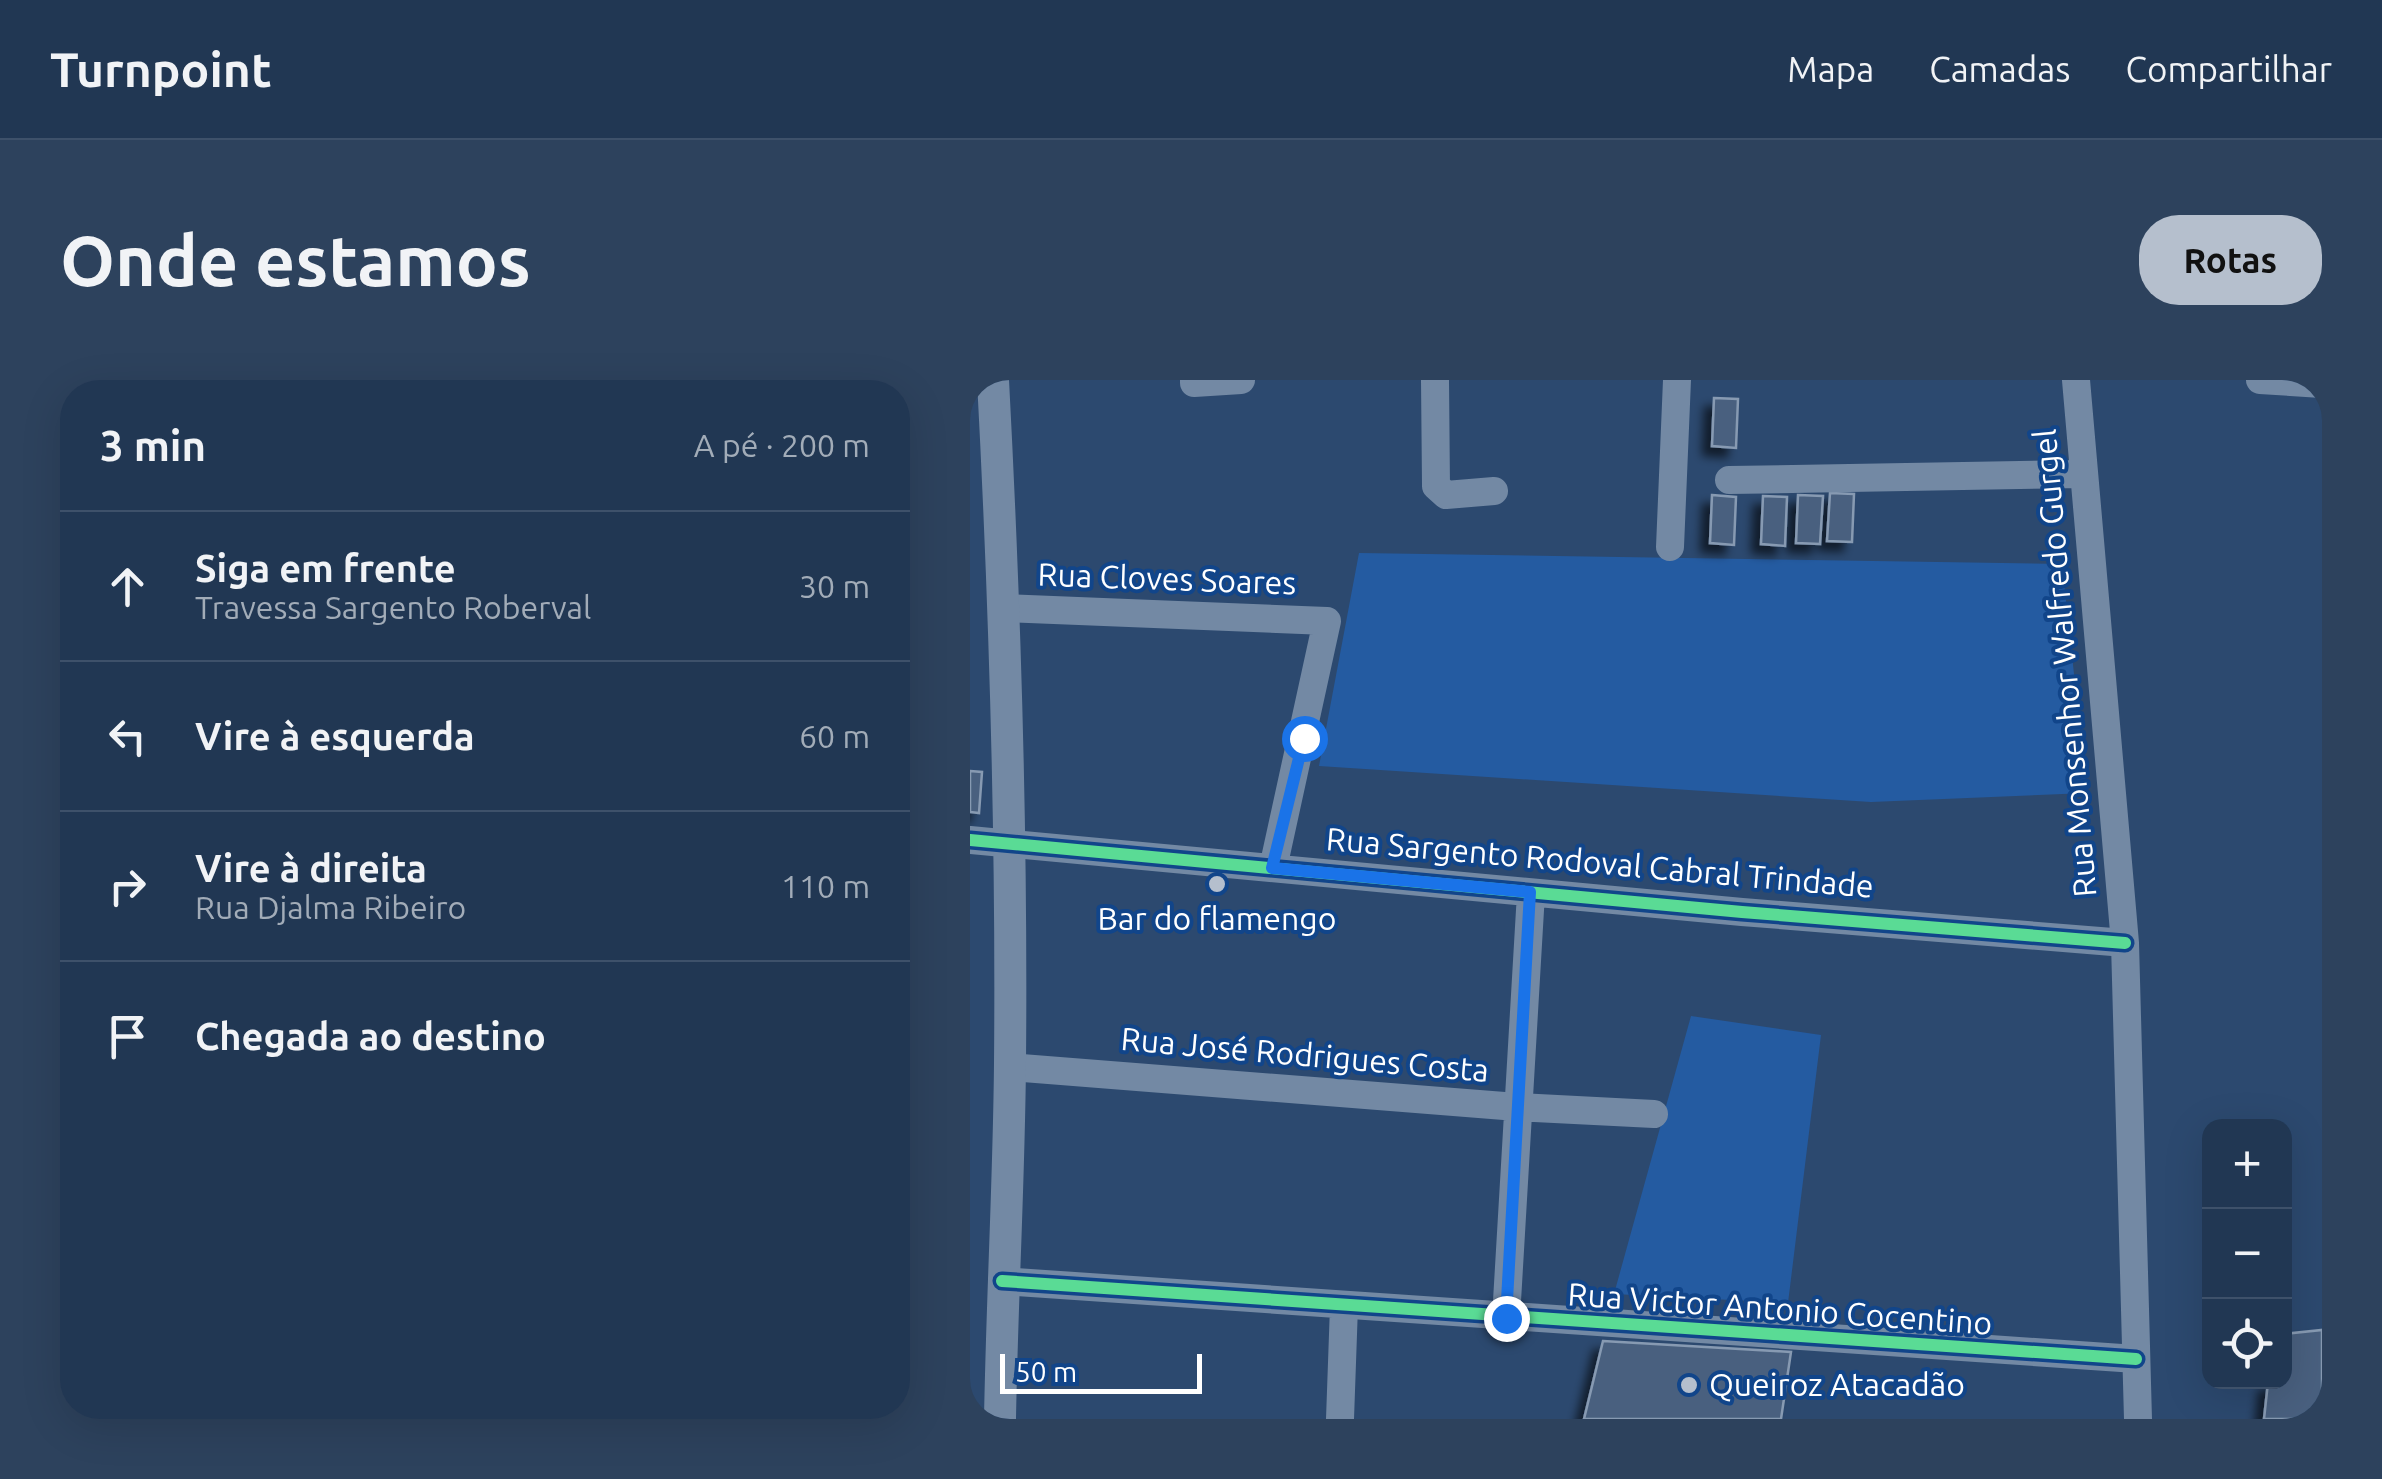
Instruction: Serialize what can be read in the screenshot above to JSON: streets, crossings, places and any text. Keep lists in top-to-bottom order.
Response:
{
  "streets": {
    "street": [
      "Rua Cloves Soares",
      "Rua Monsenhor Walfredo Gurgel",
      "Rua Sargento Rodoval Cabral Trindade",
      "Rua José Rodrigues Costa",
      "Rua Victor Antonio Cocentino"
    ]
  },
  "crossings": [
    ["Rua Cloves Soares", "Rua Sargento Rodoval Cabral Trindade"],
    ["Rua Monsenhor Walfredo Gurgel", "Rua Sargento Rodoval Cabral Trindade"],
    ["Rua Monsenhor Walfredo Gurgel", "Rua Victor Antonio Cocentino"]
  ],
  "places": ["Bar do flamengo", "Queiroz Atacadão"],
  "scale_bar": "50 m",
  "page": {
    "header": "Turnpoint",
    "nav": ["Mapa", "Camadas", "Compartilhar"],
    "buttons": "Rotas",
    "title": "Onde estamos",
    "heading": ["3 min", "A pé · 200 m"],
    "list": [
      ["Siga em frente", "Travessa Sargento Roberval", "30 m"],
      ["Vire à esquerda", "60 m"],
      ["Vire à direita", "Rua Djalma Ribeiro", "110 m"],
      "Chegada ao destino"
    ],
    "map_buttons": ["+", "−"],
    "scale": "50 m"
  }
}
